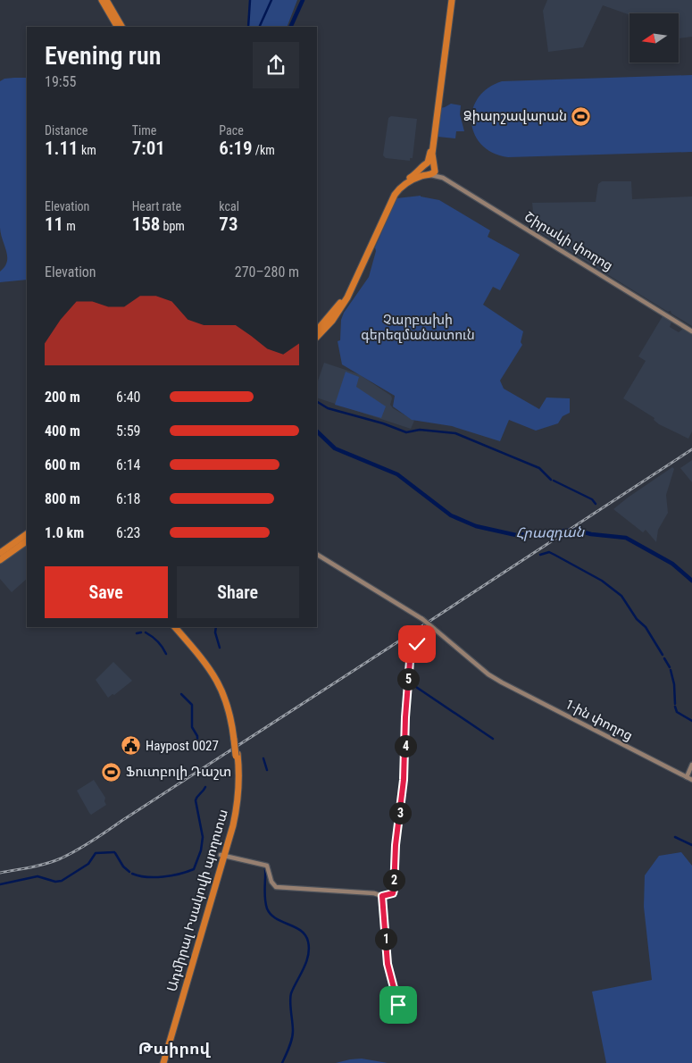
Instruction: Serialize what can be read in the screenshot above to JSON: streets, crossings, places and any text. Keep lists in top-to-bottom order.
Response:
{
  "streets": {
    "highway": ["Ադմիրալ Իսակովի պողոտա"],
    "main road": ["Շիրակի փողոց", "1-ին փողոց"]
  },
  "districts": ["Թաիրով"],
  "water": ["Հրազդան"],
  "parks": ["Չարբախի գերեզմանատուն"],
  "places": {
    "sports": ["Ձիարշավարան", "Ֆուտբոլի Դաշտ"],
    "public building": ["Haypost 0027"]
  },
  "north": "left",
  "page": {
    "heading": ["Evening run", "19:55"],
    "stats": [
      ["Distance", "1.11 km"],
      ["Time", "7:01"],
      ["Pace", "6:19 /km"],
      ["Elevation", "11 m"],
      ["Heart rate", "158 bpm"],
      ["kcal", "73"]
    ],
    "chart": ["Elevation", "270–280 m"],
    "list": [
      {
        "name": "200 m",
        "note": "6:40"
      },
      {
        "name": "400 m",
        "note": "5:59"
      },
      {
        "name": "600 m",
        "note": "6:14"
      },
      {
        "name": "800 m",
        "note": "6:18"
      },
      {
        "name": "1.0 km",
        "note": "6:23"
      }
    ],
    "buttons": ["Save", "Share"],
    "pins": [
      "5",
      "4",
      "3",
      "2",
      "1"
    ]
  }
}
